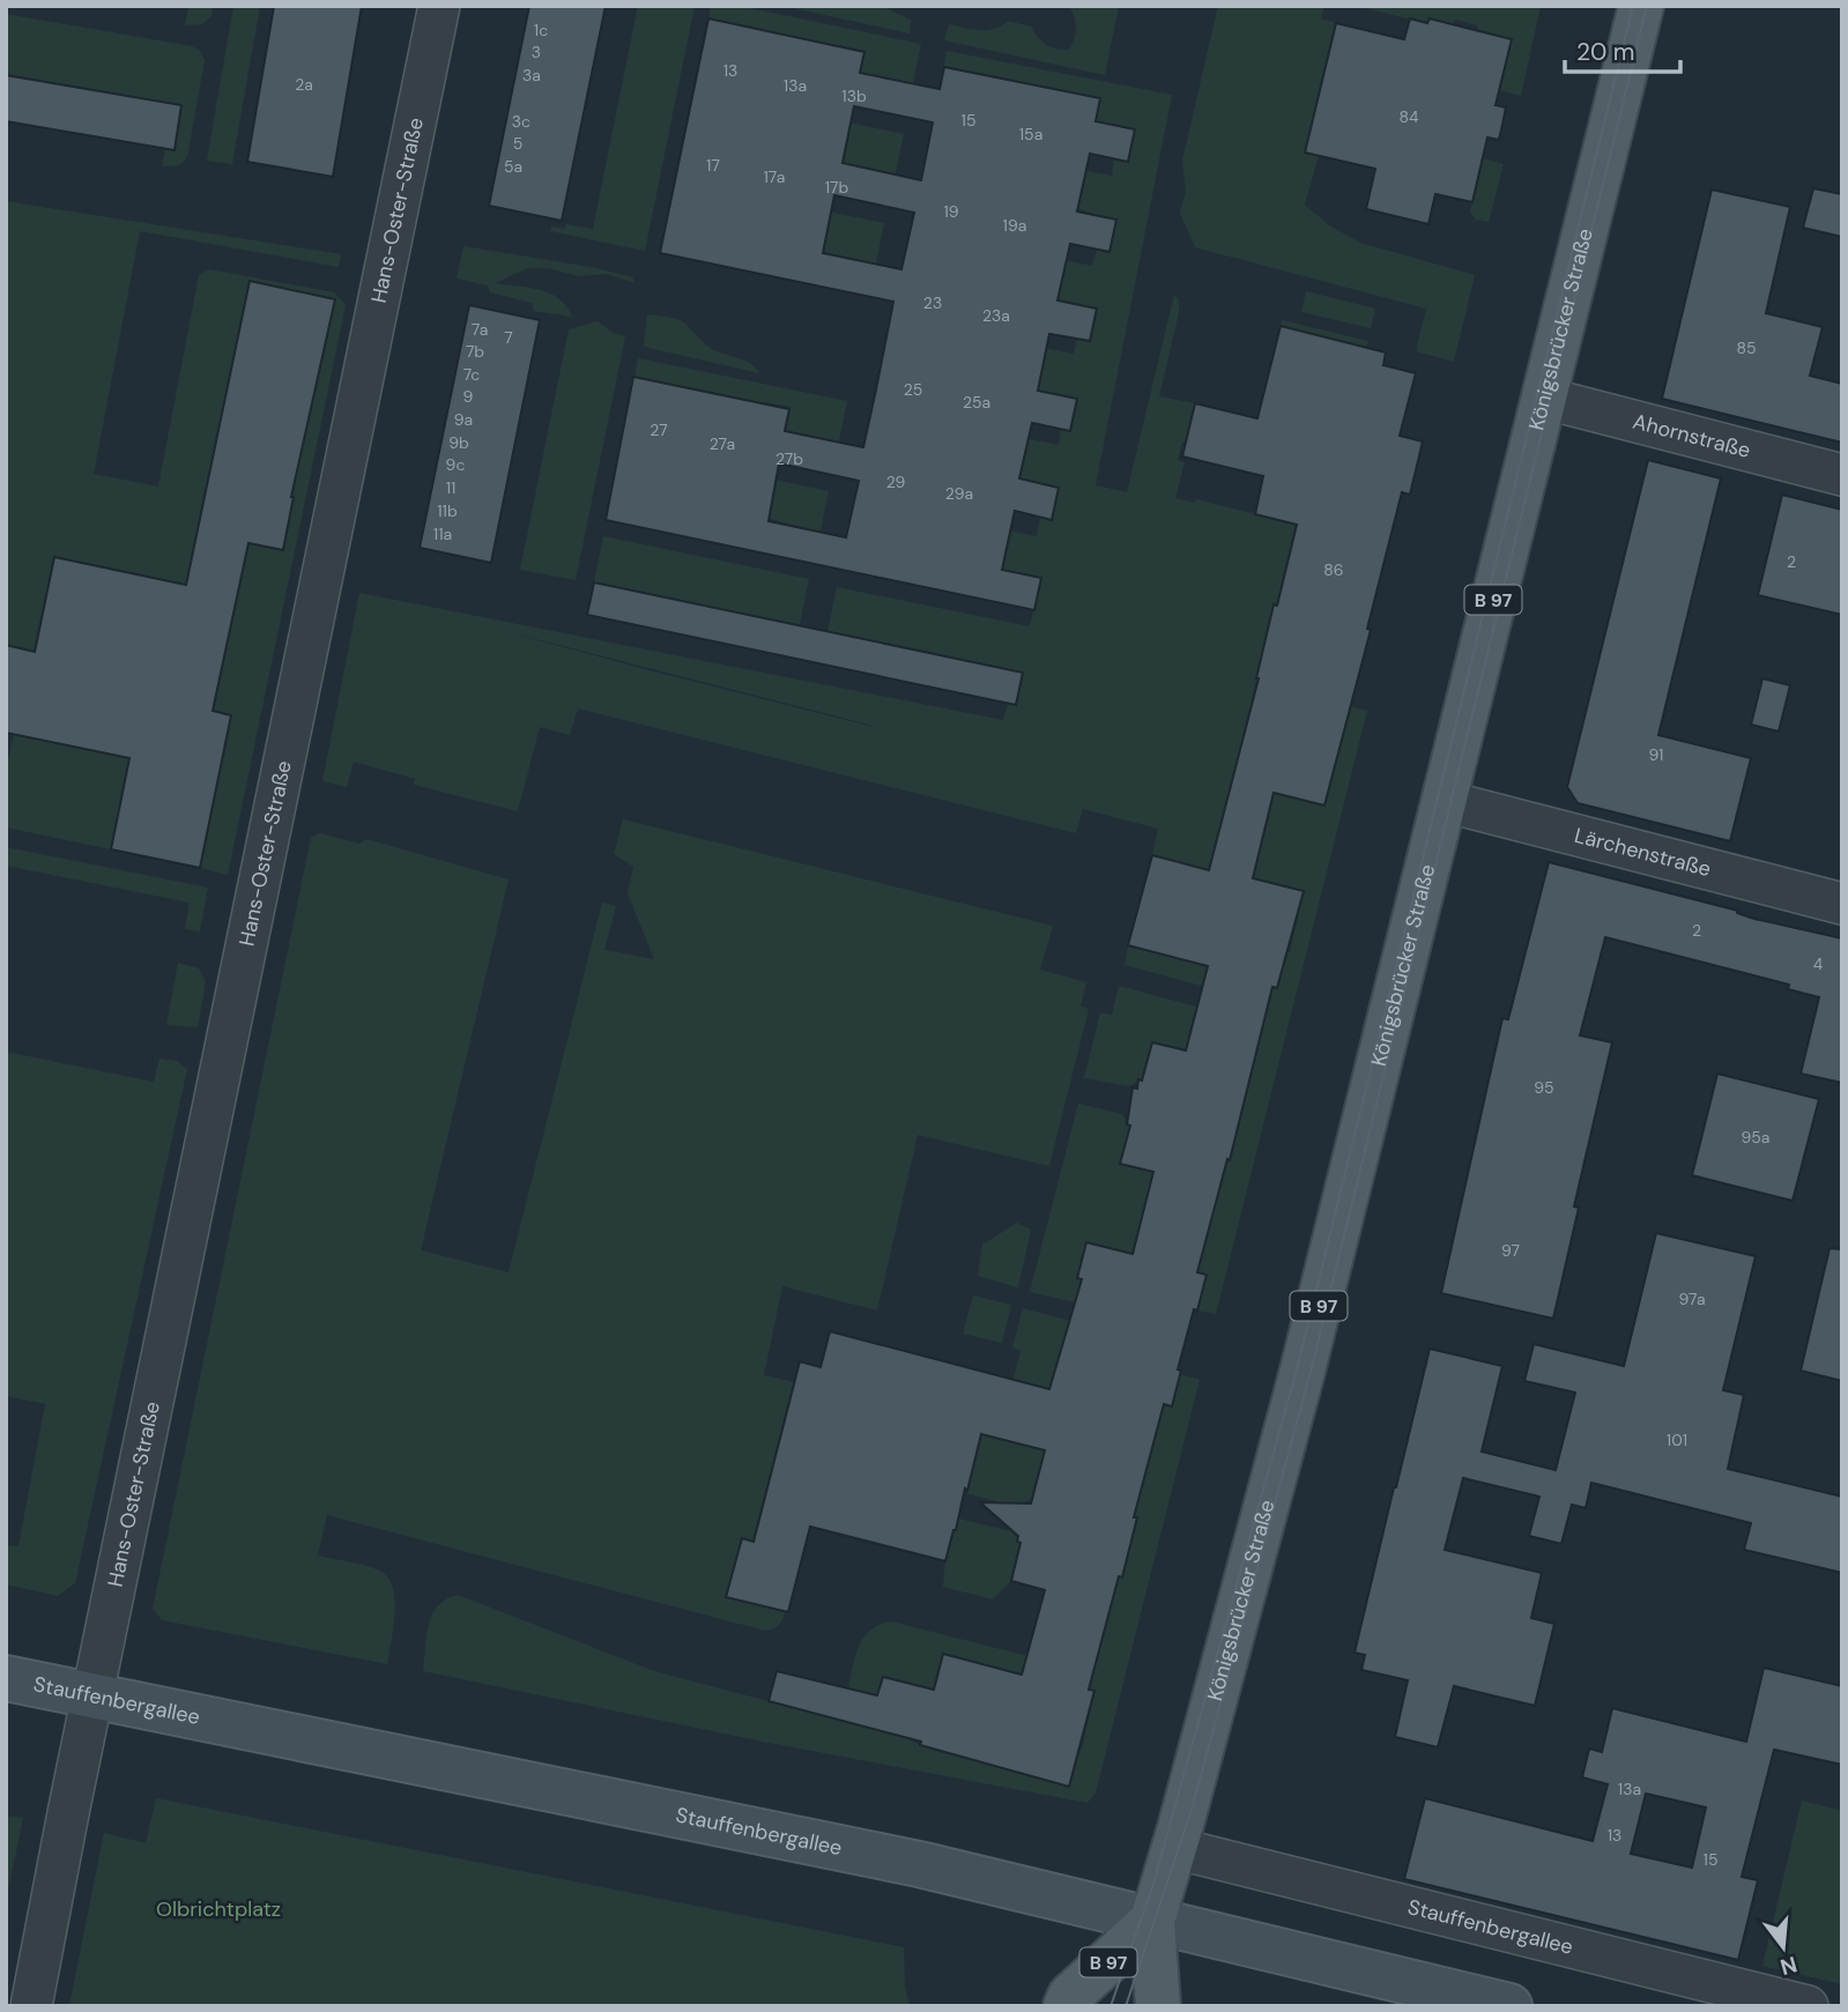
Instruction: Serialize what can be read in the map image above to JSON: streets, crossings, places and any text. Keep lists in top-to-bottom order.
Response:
{
  "streets": {
    "main road": ["Königsbrücker Straße", "B 97", "Stauffenbergallee"],
    "street": ["Hans-Oster-Straße", "Ahornstraße", "Lärchenstraße"]
  },
  "crossings": [
    ["Hans-Oster-Straße", "Stauffenbergallee"],
    ["Königsbrücker Straße", "Ahornstraße"],
    ["Königsbrücker Straße", "B 97"],
    ["Königsbrücker Straße", "Lärchenstraße"],
    ["Königsbrücker Straße", "Stauffenbergallee"],
    ["B 97", "Stauffenbergallee"]
  ],
  "parks": ["Olbrichtplatz"],
  "house_numbers": [
    "1c",
    "3",
    "13",
    "3a",
    "2a",
    "13a",
    "13b",
    "84",
    "15",
    "3c",
    "15a",
    "5",
    "17",
    "5a",
    "17a",
    "17b",
    "19",
    "19a",
    "23",
    "23a",
    "7a",
    "7",
    "85",
    "7b",
    "7c",
    "25",
    "9",
    "25a",
    "9a",
    "27",
    "9b",
    "27a",
    "27b",
    "9c",
    "29",
    "11",
    "29a",
    "11b",
    "11a",
    "2",
    "86",
    "91",
    "2",
    "4",
    "95",
    "95a",
    "97",
    "97a",
    "101",
    "13a",
    "13",
    "15"
  ],
  "scale_bar": "20 m",
  "north": "bottom"
}
